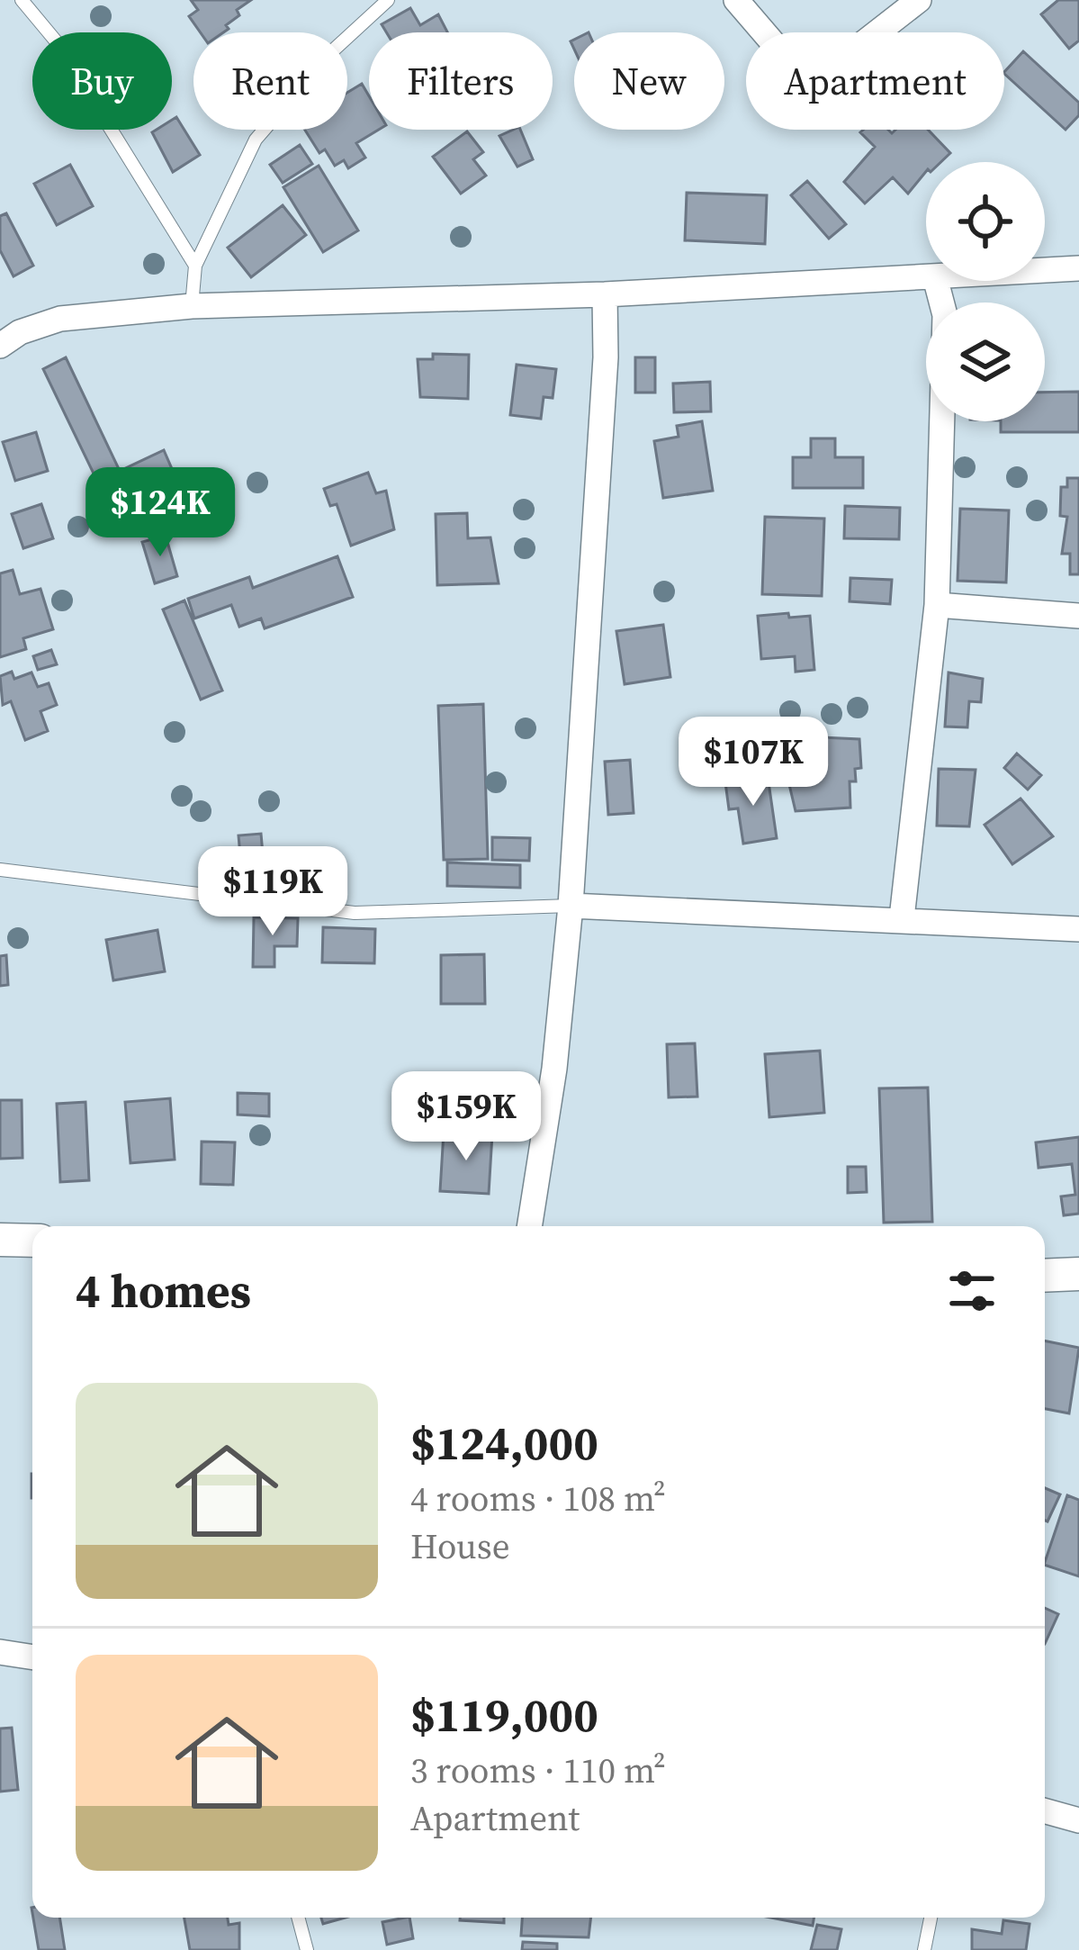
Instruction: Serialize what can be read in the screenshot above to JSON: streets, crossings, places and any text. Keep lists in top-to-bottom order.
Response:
{
  "page": {
    "chip": [
      "Buy",
      "Rent",
      "Filters",
      "New",
      "Apartment"
    ],
    "price": [
      "$124K",
      "$107K",
      "$119K",
      "$159K"
    ],
    "heading": "4 homes",
    "list": [
      {
        "name": "$124,000",
        "note": "4 rooms · 108 m² · House"
      },
      {
        "name": "$119,000",
        "note": "3 rooms · 110 m² · Apartment"
      }
    ]
  }
}
